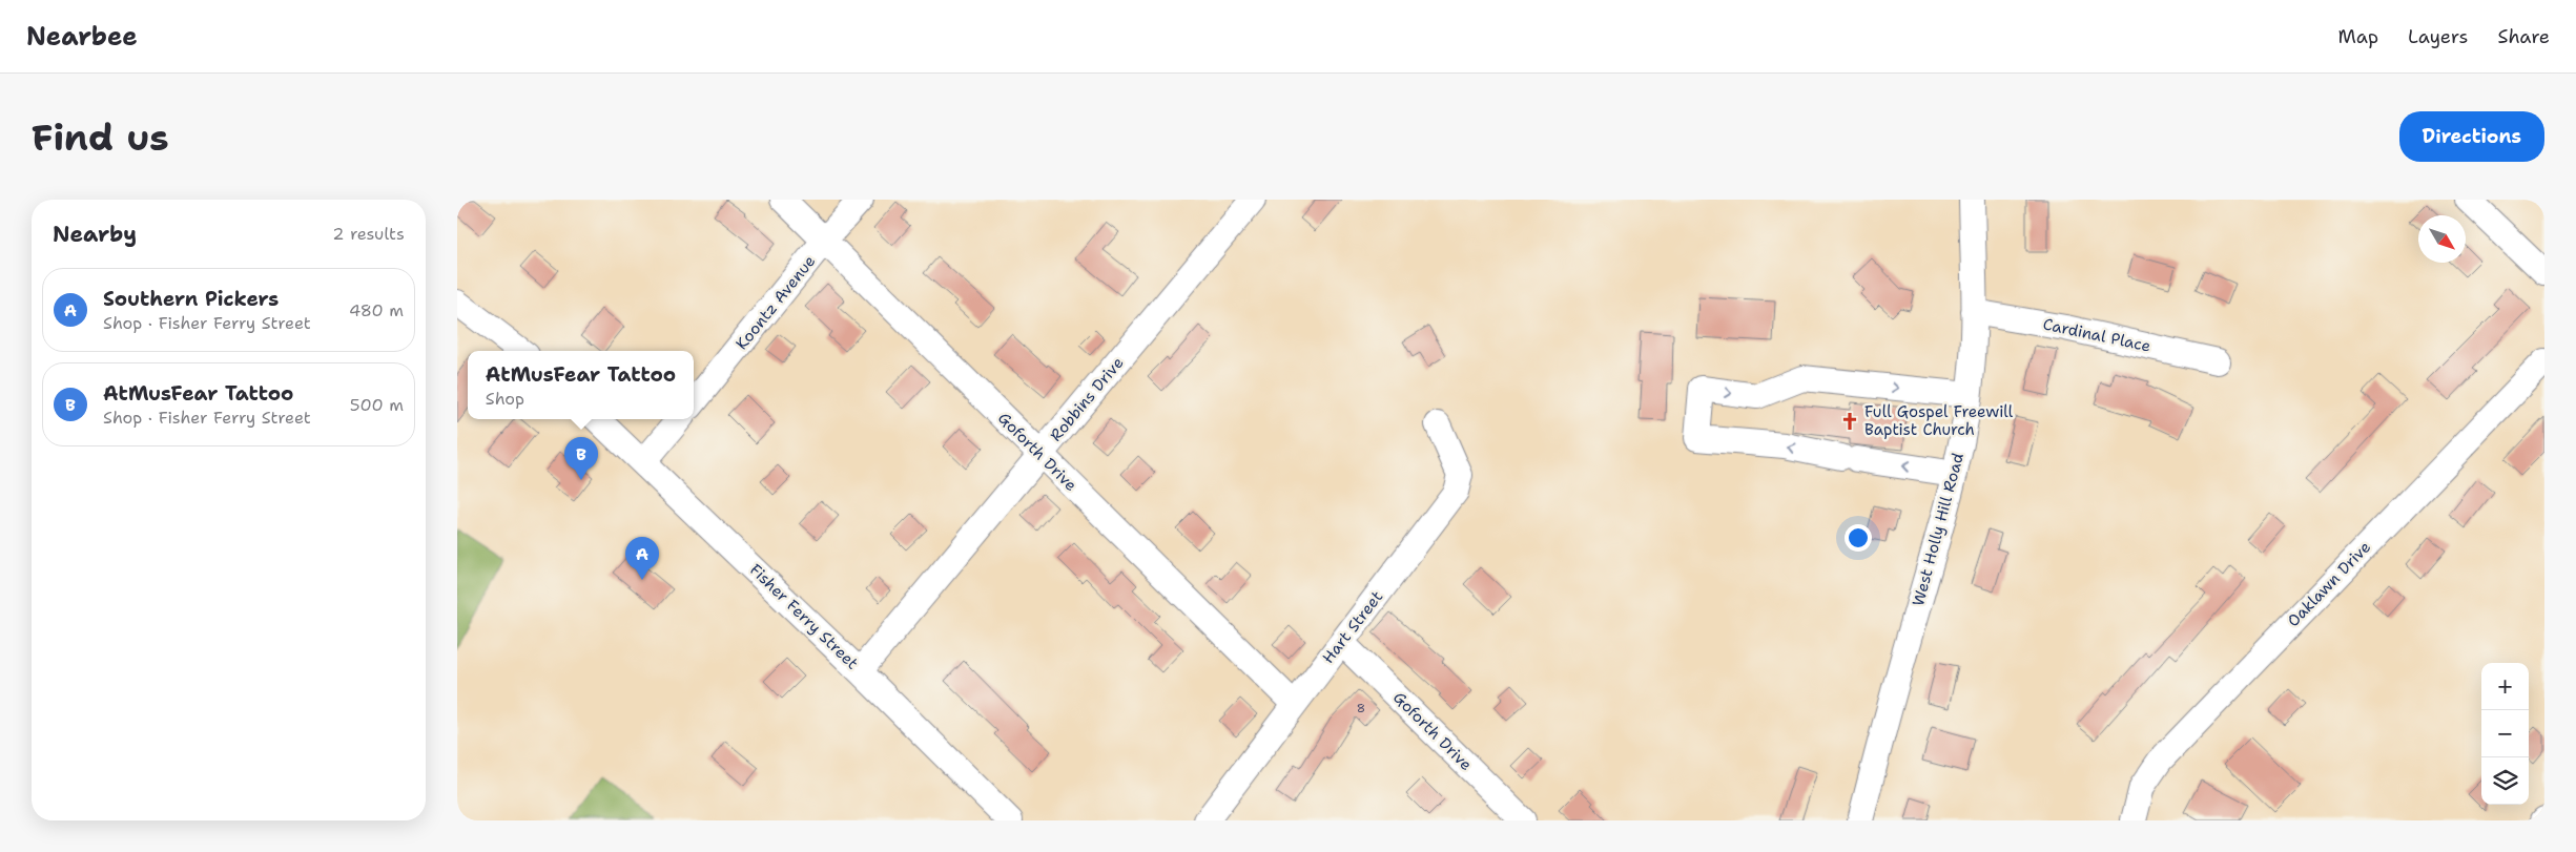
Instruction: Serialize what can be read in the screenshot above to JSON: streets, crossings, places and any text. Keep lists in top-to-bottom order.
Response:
{
  "streets": {
    "street": [
      "Koontz Avenue",
      "Cardinal Place",
      "Robbins Drive",
      "Goforth Drive",
      "West Holly Hill Road",
      "Oaklawn Drive",
      "Fisher Ferry Street",
      "Hart Street"
    ]
  },
  "crossings": [
    ["Koontz Avenue", "Goforth Drive"],
    ["Cardinal Place", "West Holly Hill Road"],
    ["Robbins Drive", "Goforth Drive"],
    ["Robbins Drive", "Fisher Ferry Street"],
    ["Goforth Drive", "Hart Street"]
  ],
  "places": {
    "church": ["Full Gospel Freewill Baptist Church"]
  },
  "house_numbers": ["8"],
  "north": "bottom right",
  "page": {
    "header": "Nearbee",
    "nav": ["Map", "Layers", "Share"],
    "buttons": "Directions",
    "title": "Find us",
    "heading": ["Nearby", "2 results"],
    "list": [
      {
        "mark": "A",
        "name": "Southern Pickers",
        "note": "Shop · Fisher Ferry Street",
        "value": "480 m"
      },
      {
        "mark": "B",
        "name": "AtMusFear Tattoo",
        "note": "Shop · Fisher Ferry Street",
        "value": "500 m"
      }
    ],
    "popup": ["AtMusFear Tattoo", "Shop"],
    "pins": ["B", "A"],
    "map_buttons": ["+", "−"]
  }
}
